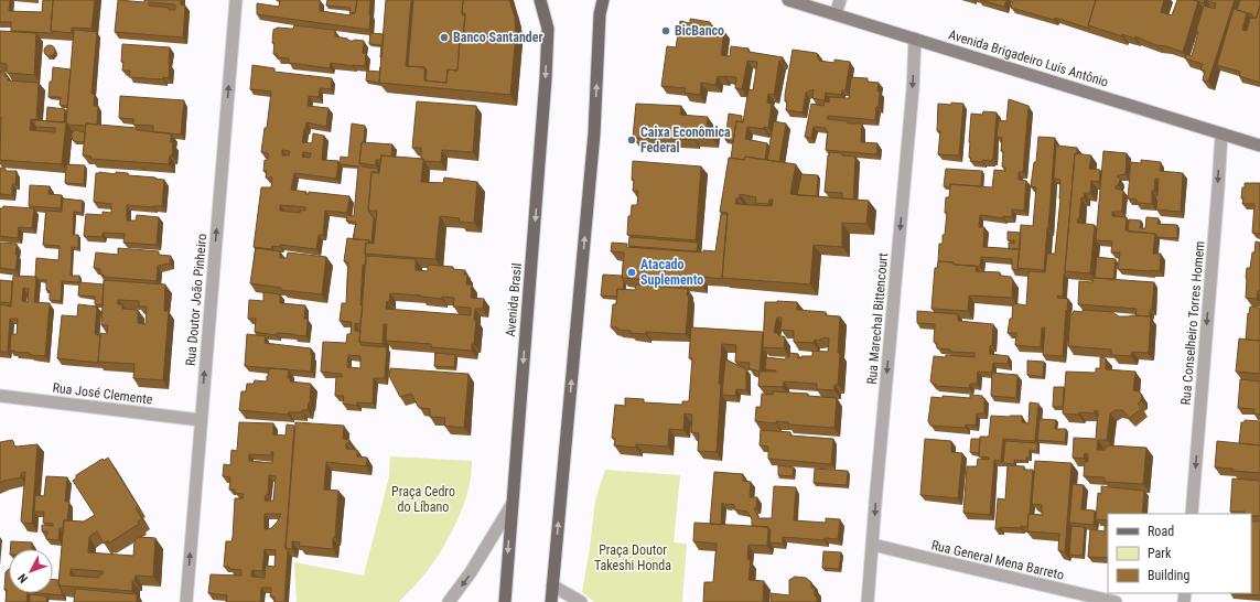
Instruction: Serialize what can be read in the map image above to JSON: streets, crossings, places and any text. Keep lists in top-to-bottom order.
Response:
{
  "streets": {
    "main road": ["Avenida Brigadeiro Luís Antônio", "Avenida Brasil"],
    "street": [
      "Rua Doutor João Pinheiro",
      "Rua Marechal Bittencourt",
      "Rua Conselheiro Torres Homem",
      "Rua José Clemente",
      "Rua General Mena Barreto"
    ]
  },
  "crossings": [
    ["Avenida Brigadeiro Luís Antônio", "Rua Marechal Bittencourt"],
    ["Avenida Brigadeiro Luís Antônio", "Rua Conselheiro Torres Homem"],
    ["Rua Doutor João Pinheiro", "Rua José Clemente"],
    ["Rua Marechal Bittencourt", "Rua General Mena Barreto"]
  ],
  "one_way": ["Rua Doutor João Pinheiro", "Rua Marechal Bittencourt", "Rua Conselheiro Torres Homem"],
  "parks": ["Praça Cedro do Líbano", "Praça Doutor Takeshi Honda"],
  "places": [
    "BicBanco",
    "Banco Santander",
    "Caixa Econômica Federal",
    "Atacado Suplemento"
  ],
  "legend": ["Road", "Park", "Building"],
  "north": "bottom left"
}
